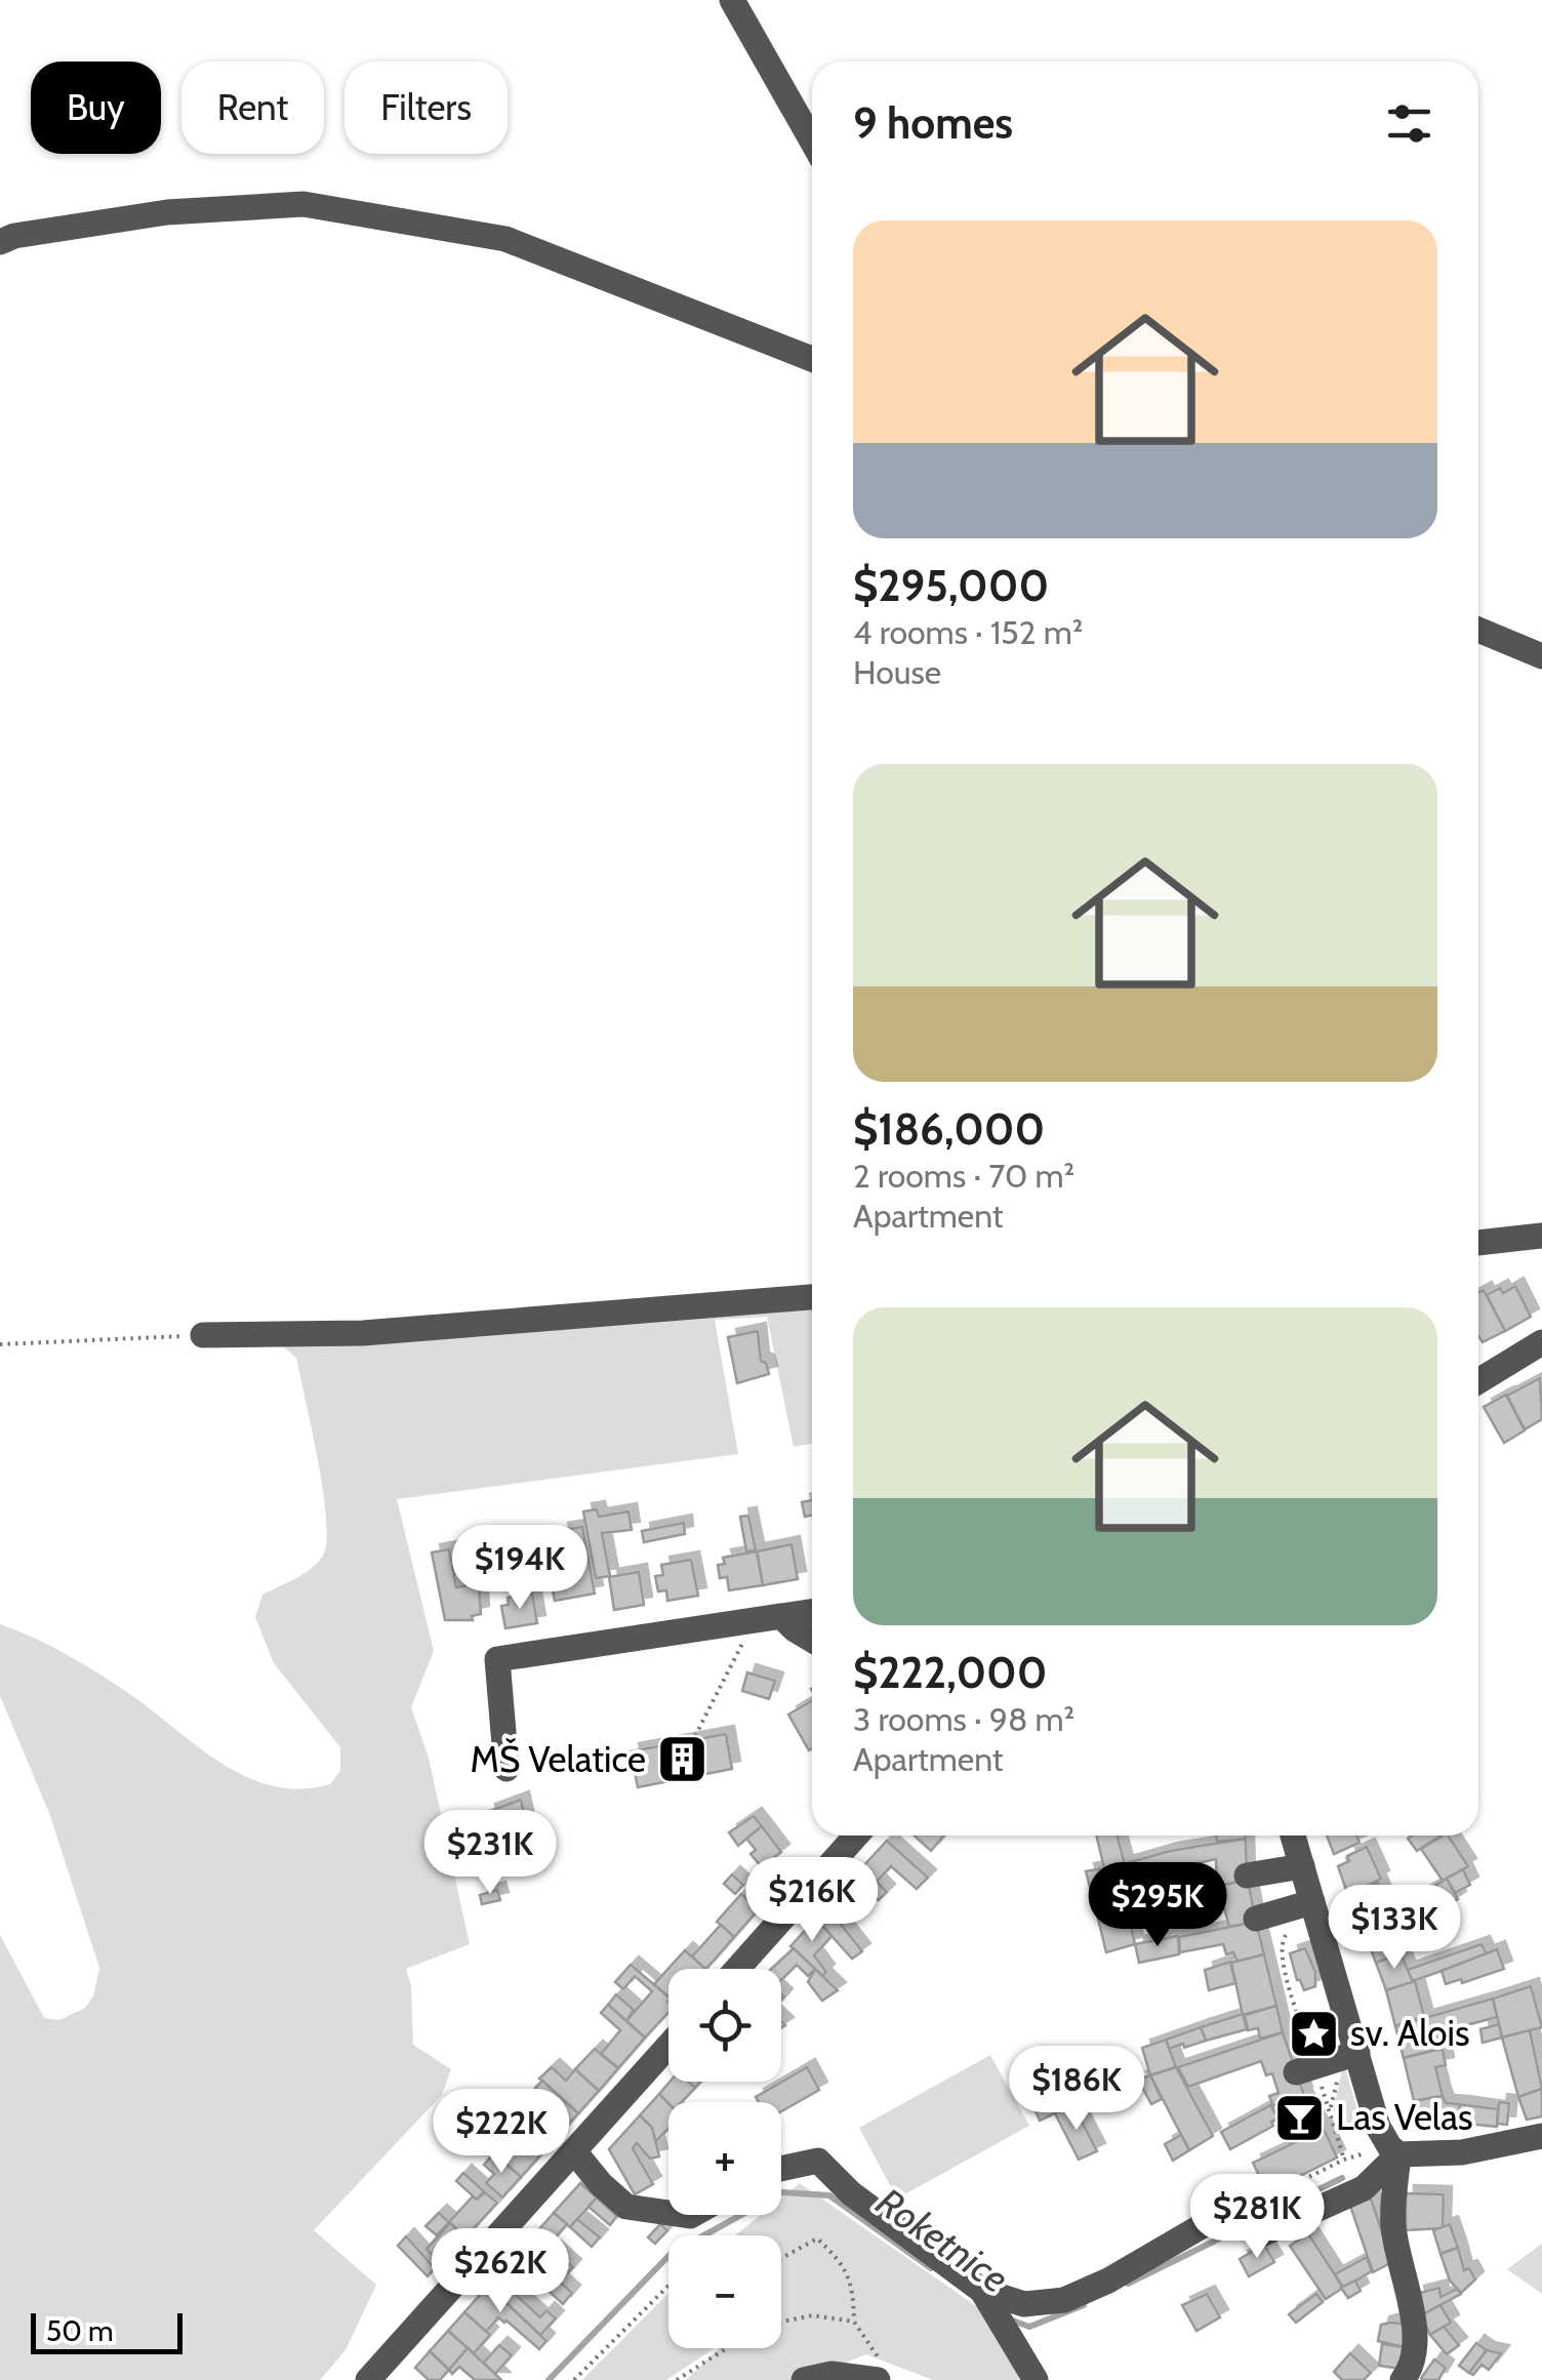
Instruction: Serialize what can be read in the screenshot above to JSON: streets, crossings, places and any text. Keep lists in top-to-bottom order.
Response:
{
  "water": ["Roketnice"],
  "places": {
    "building": ["MŠ Velatice"],
    "place": ["sv. Alois"],
    "bar": ["Las Velas"]
  },
  "scale_bar": "50 m",
  "page": {
    "chip": ["Buy", "Rent", "Filters"],
    "heading": "9 homes",
    "list": [
      {
        "name": "$295,000",
        "note": "4 rooms · 152 m² · House"
      },
      {
        "name": "$186,000",
        "note": "2 rooms · 70 m² · Apartment"
      },
      {
        "name": "$222,000",
        "note": "3 rooms · 98 m² · Apartment"
      }
    ],
    "price": [
      "$194K",
      "$231K",
      "$216K",
      "$295K",
      "$133K",
      "$186K",
      "$222K",
      "$281K",
      "$262K"
    ],
    "map_buttons": ["+", "−"],
    "scale": "50 m"
  }
}
